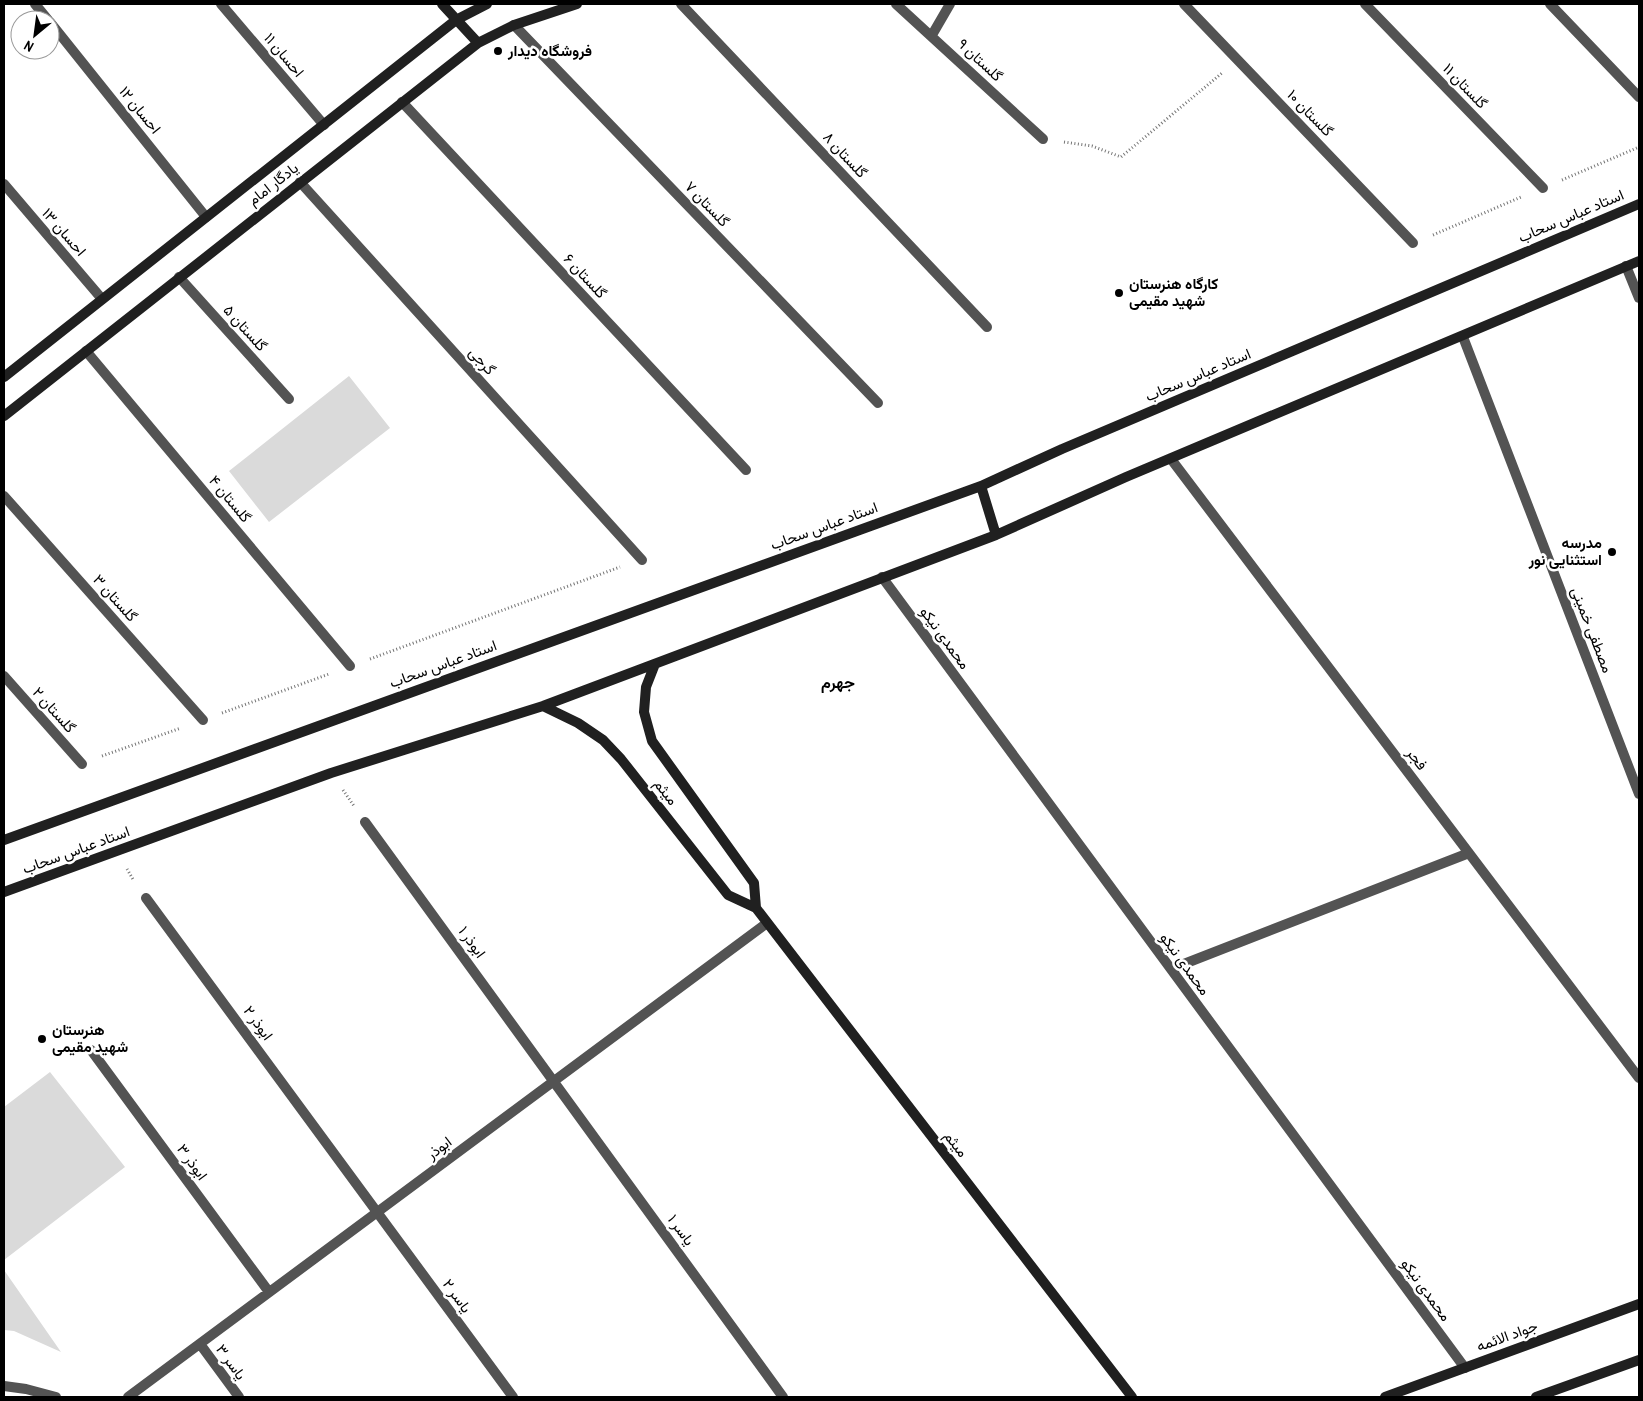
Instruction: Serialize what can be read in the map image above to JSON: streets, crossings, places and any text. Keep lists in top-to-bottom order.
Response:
{
  "streets": {
    "street": [
      "احسان ۱۱",
      "گلستان ۹",
      "گلستان ۱۱",
      "احسان ۱۲",
      "گلستان ۱۰",
      "گلستان ۸",
      "یادگار امام",
      "گلستان ۷",
      "استاد عباس سحاب",
      "احسان ۱۳",
      "گلستان ۶",
      "گلستان ۵",
      "گرجی",
      "گلستان ۴",
      "گلستان ۳",
      "مصطفی خمینی",
      "محمدی نیکو",
      "گلستان ۲",
      "فجر",
      "میثم",
      "ابوذر ۱",
      "ابوذر ۲",
      "ابوذر",
      "ابوذر ۳",
      "یاسر ۱",
      "یاسر ۲",
      "جواد الائمه",
      "یاسر ۳"
    ]
  },
  "crossings": [
    ["احسان ۱۱", "یادگار امام"],
    ["احسان ۱۲", "یادگار امام"],
    ["یادگار امام", "گلستان ۷"],
    ["یادگار امام", "احسان ۱۳"],
    ["یادگار امام", "گلستان ۶"],
    ["یادگار امام", "گلستان ۵"],
    ["یادگار امام", "گرجی"],
    ["یادگار امام", "گلستان ۴"],
    ["استاد عباس سحاب", "مصطفی خمینی"],
    ["استاد عباس سحاب", "محمدی نیکو"],
    ["استاد عباس سحاب", "فجر"],
    ["استاد عباس سحاب", "میثم"],
    ["محمدی نیکو", "جواد الائمه"],
    ["میثم", "ابوذر"],
    ["ابوذر ۱", "ابوذر"],
    ["ابوذر ۱", "یاسر ۱"],
    ["ابوذر ۲", "ابوذر"],
    ["ابوذر ۲", "یاسر ۲"],
    ["ابوذر", "ابوذر ۳"],
    ["ابوذر", "یاسر ۱"],
    ["ابوذر", "یاسر ۲"],
    ["ابوذر", "یاسر ۳"]
  ],
  "districts": ["جهرم"],
  "places": [
    "فروشگاه دیدار",
    "کارگاه هنرستان شهید مقیمی",
    "مدرسه استثنایی نور",
    "هنرستان شهید مقیمی"
  ],
  "north": "bottom left"
}
